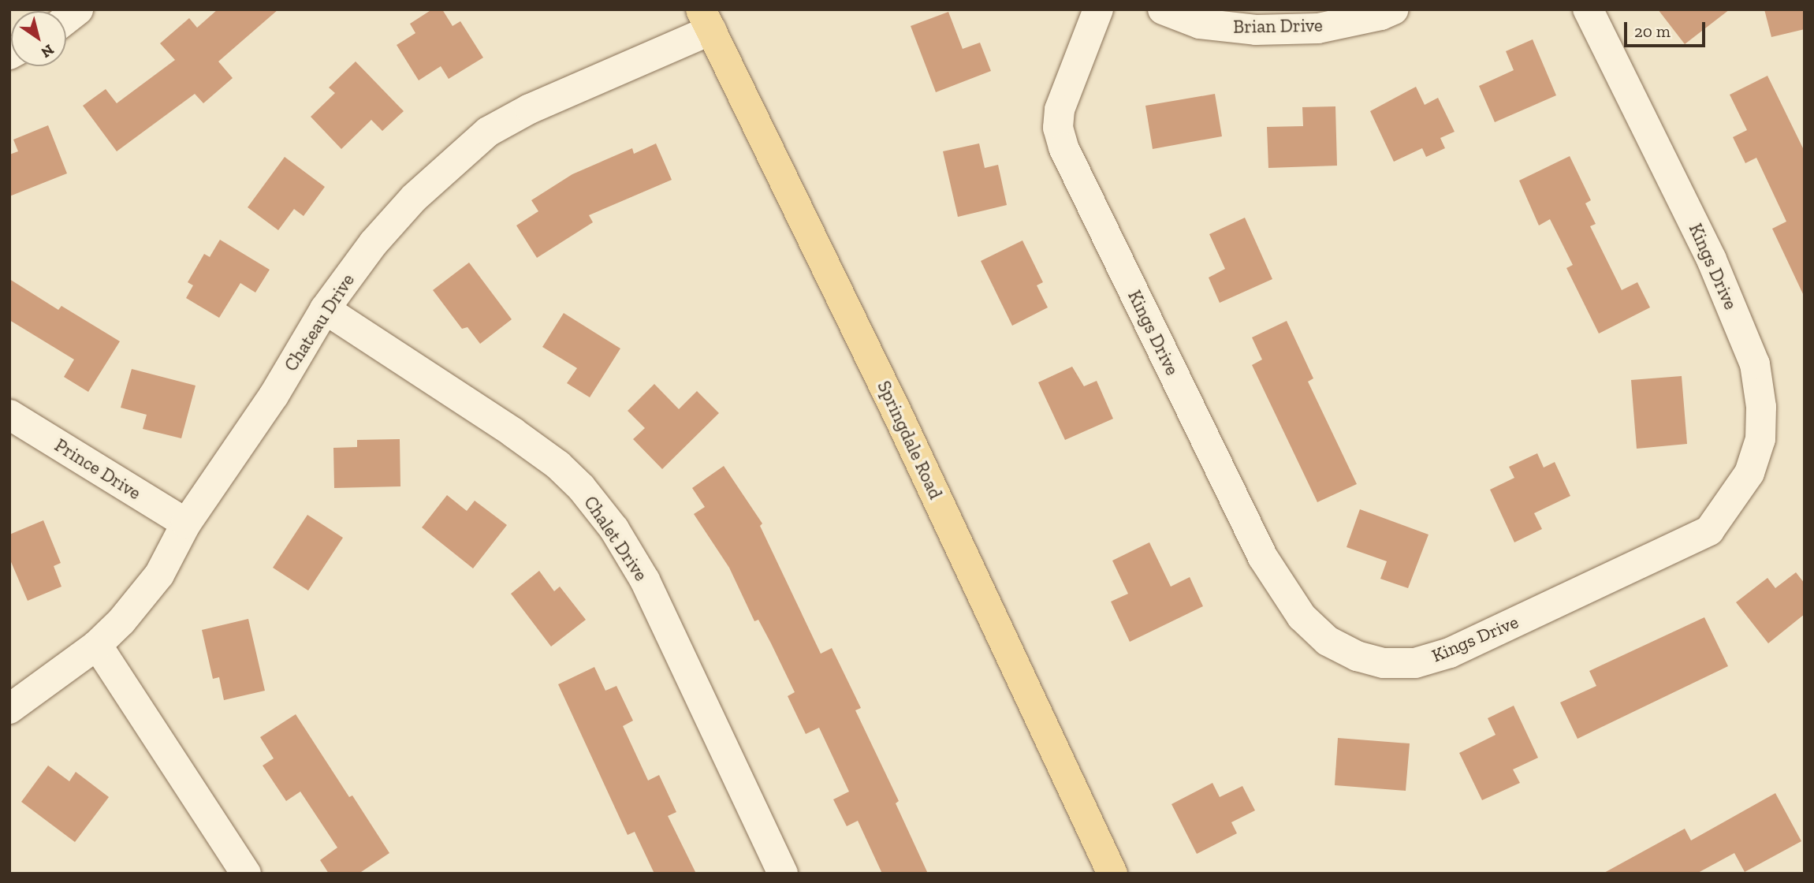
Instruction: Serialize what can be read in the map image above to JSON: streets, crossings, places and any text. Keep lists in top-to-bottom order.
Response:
{
  "streets": {
    "main road": ["Springdale Road"],
    "street": [
      "Brian Drive",
      "Kings Drive",
      "Chateau Drive",
      "Prince Drive",
      "Chalet Drive"
    ]
  },
  "crossings": [
    ["Chateau Drive", "Springdale Road"],
    ["Chateau Drive", "Prince Drive"],
    ["Chateau Drive", "Chalet Drive"]
  ],
  "scale_bar": "20 m",
  "north": "bottom right"
}
